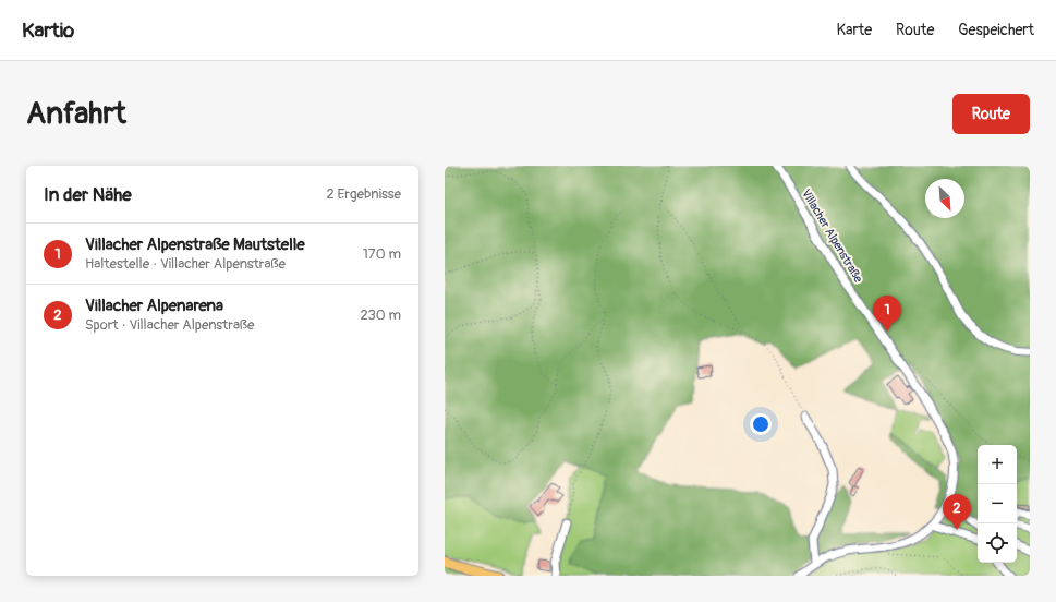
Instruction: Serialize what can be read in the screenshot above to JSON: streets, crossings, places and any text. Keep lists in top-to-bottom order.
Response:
{
  "streets": {
    "street": ["Villacher Alpenstraße"]
  },
  "north": "bottom right",
  "page": {
    "header": "Kartio",
    "nav": ["Karte", "Route", "Gespeichert"],
    "buttons": "Route",
    "title": "Anfahrt",
    "heading": ["In der Nähe", "2 Ergebnisse"],
    "list": [
      {
        "mark": "1",
        "name": "Villacher Alpenstraße Mautstelle",
        "note": "Haltestelle · Villacher Alpenstraße",
        "value": "170 m"
      },
      {
        "mark": "2",
        "name": "Villacher Alpenarena",
        "note": "Sport · Villacher Alpenstraße",
        "value": "230 m"
      }
    ],
    "pins": ["1", "2"],
    "map_buttons": ["+", "−"]
  }
}
